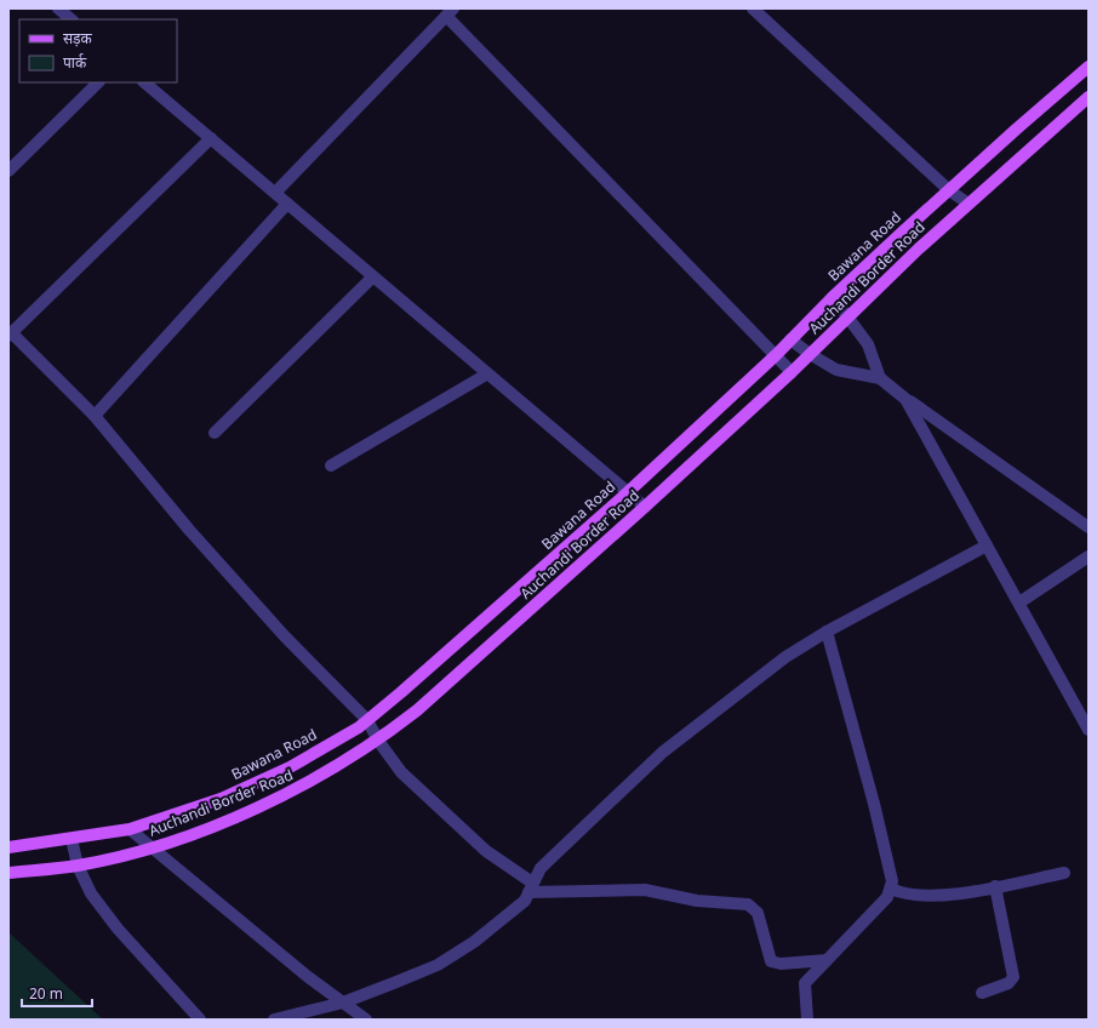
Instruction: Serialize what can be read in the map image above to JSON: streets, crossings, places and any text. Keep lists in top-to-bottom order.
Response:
{
  "streets": {
    "main road": ["Bawana Road", "Auchandi Border Road"]
  },
  "legend": ["सड़क", "पार्क"],
  "scale_bar": "20 m"
}
